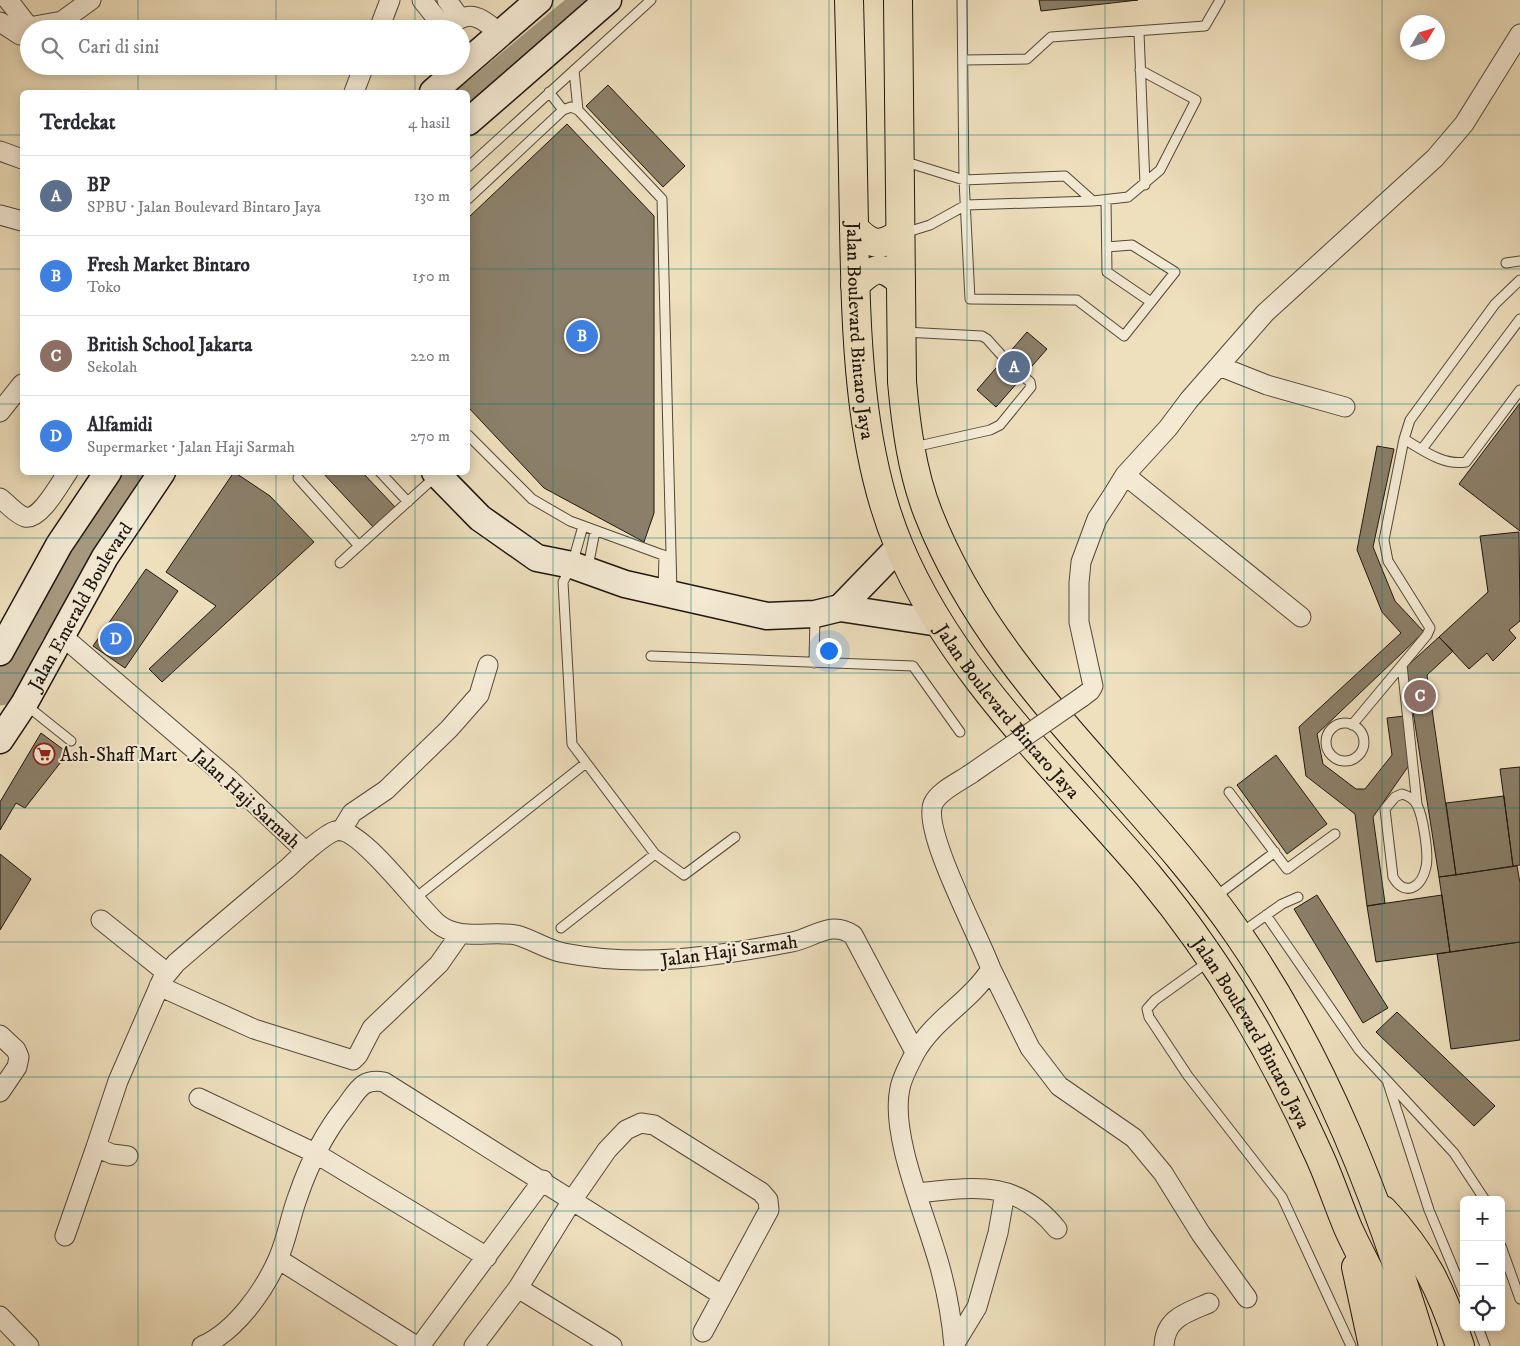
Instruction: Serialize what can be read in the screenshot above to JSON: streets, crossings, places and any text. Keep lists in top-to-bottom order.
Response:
{
  "streets": {
    "main road": ["Jalan Boulevard Bintaro Jaya", "Jalan Emerald Boulevard"],
    "street": ["Jalan Haji Sarmah"]
  },
  "crossings": [
    ["Jalan Emerald Boulevard", "Jalan Haji Sarmah"]
  ],
  "places": {
    "supermarket": ["Ash-Shaff Mart"]
  },
  "north": "top right",
  "page": {
    "search": "Cari di sini",
    "heading": ["Terdekat", "4 hasil"],
    "list": [
      {
        "mark": "A",
        "name": "BP",
        "note": "SPBU · Jalan Boulevard Bintaro Jaya",
        "value": "130 m"
      },
      {
        "mark": "B",
        "name": "Fresh Market Bintaro",
        "note": "Toko",
        "value": "150 m"
      },
      {
        "mark": "C",
        "name": "British School Jakarta",
        "note": "Sekolah",
        "value": "220 m"
      },
      {
        "mark": "D",
        "name": "Alfamidi",
        "note": "Supermarket · Jalan Haji Sarmah",
        "value": "270 m"
      }
    ],
    "pins": [
      "B",
      "A",
      "D",
      "C"
    ],
    "map_buttons": ["+", "−"]
  }
}
